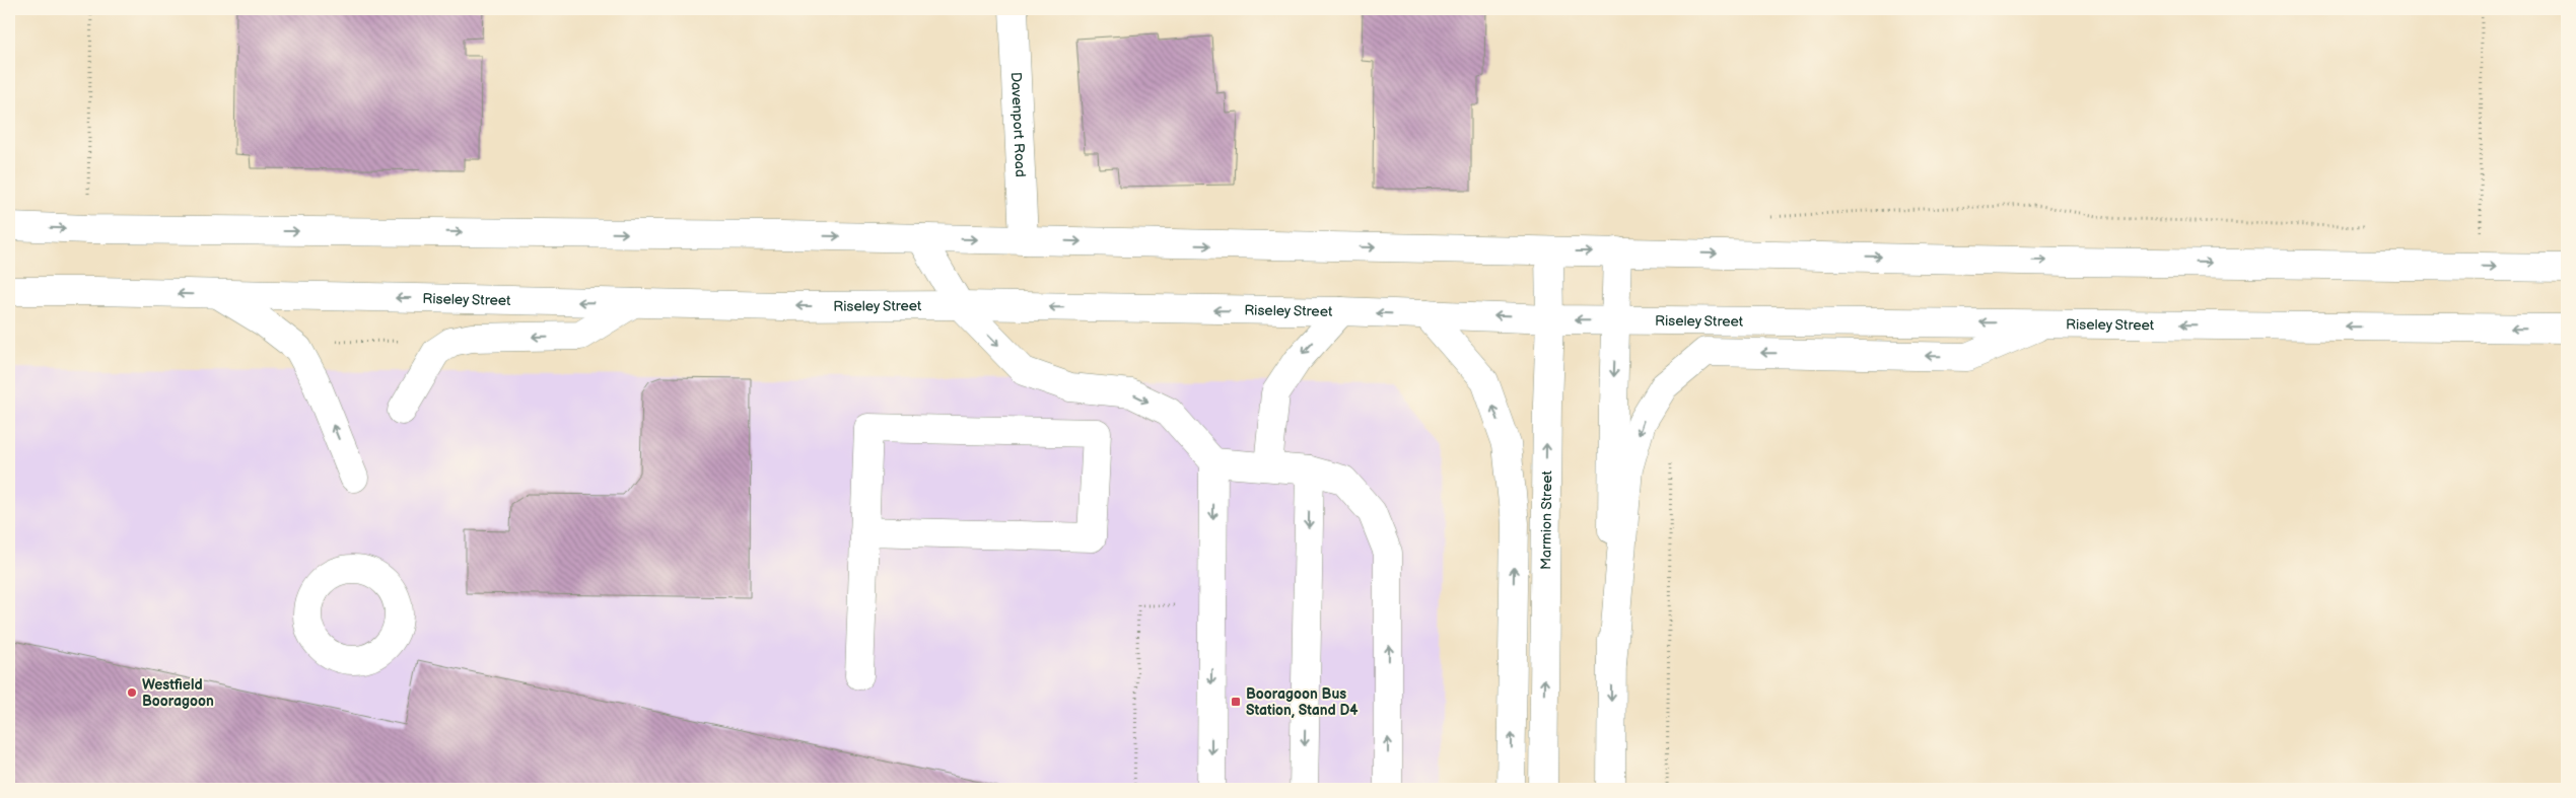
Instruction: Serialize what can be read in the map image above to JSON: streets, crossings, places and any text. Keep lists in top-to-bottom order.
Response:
{
  "streets": {
    "main road": ["Davenport Road", "Riseley Street", "Marmion Street"]
  },
  "crossings": [
    ["Riseley Street", "Marmion Street"]
  ],
  "places": {
    "other": ["Westfield Booragoon"],
    "transit": ["Booragoon Bus Station, Stand D4"]
  }
}
